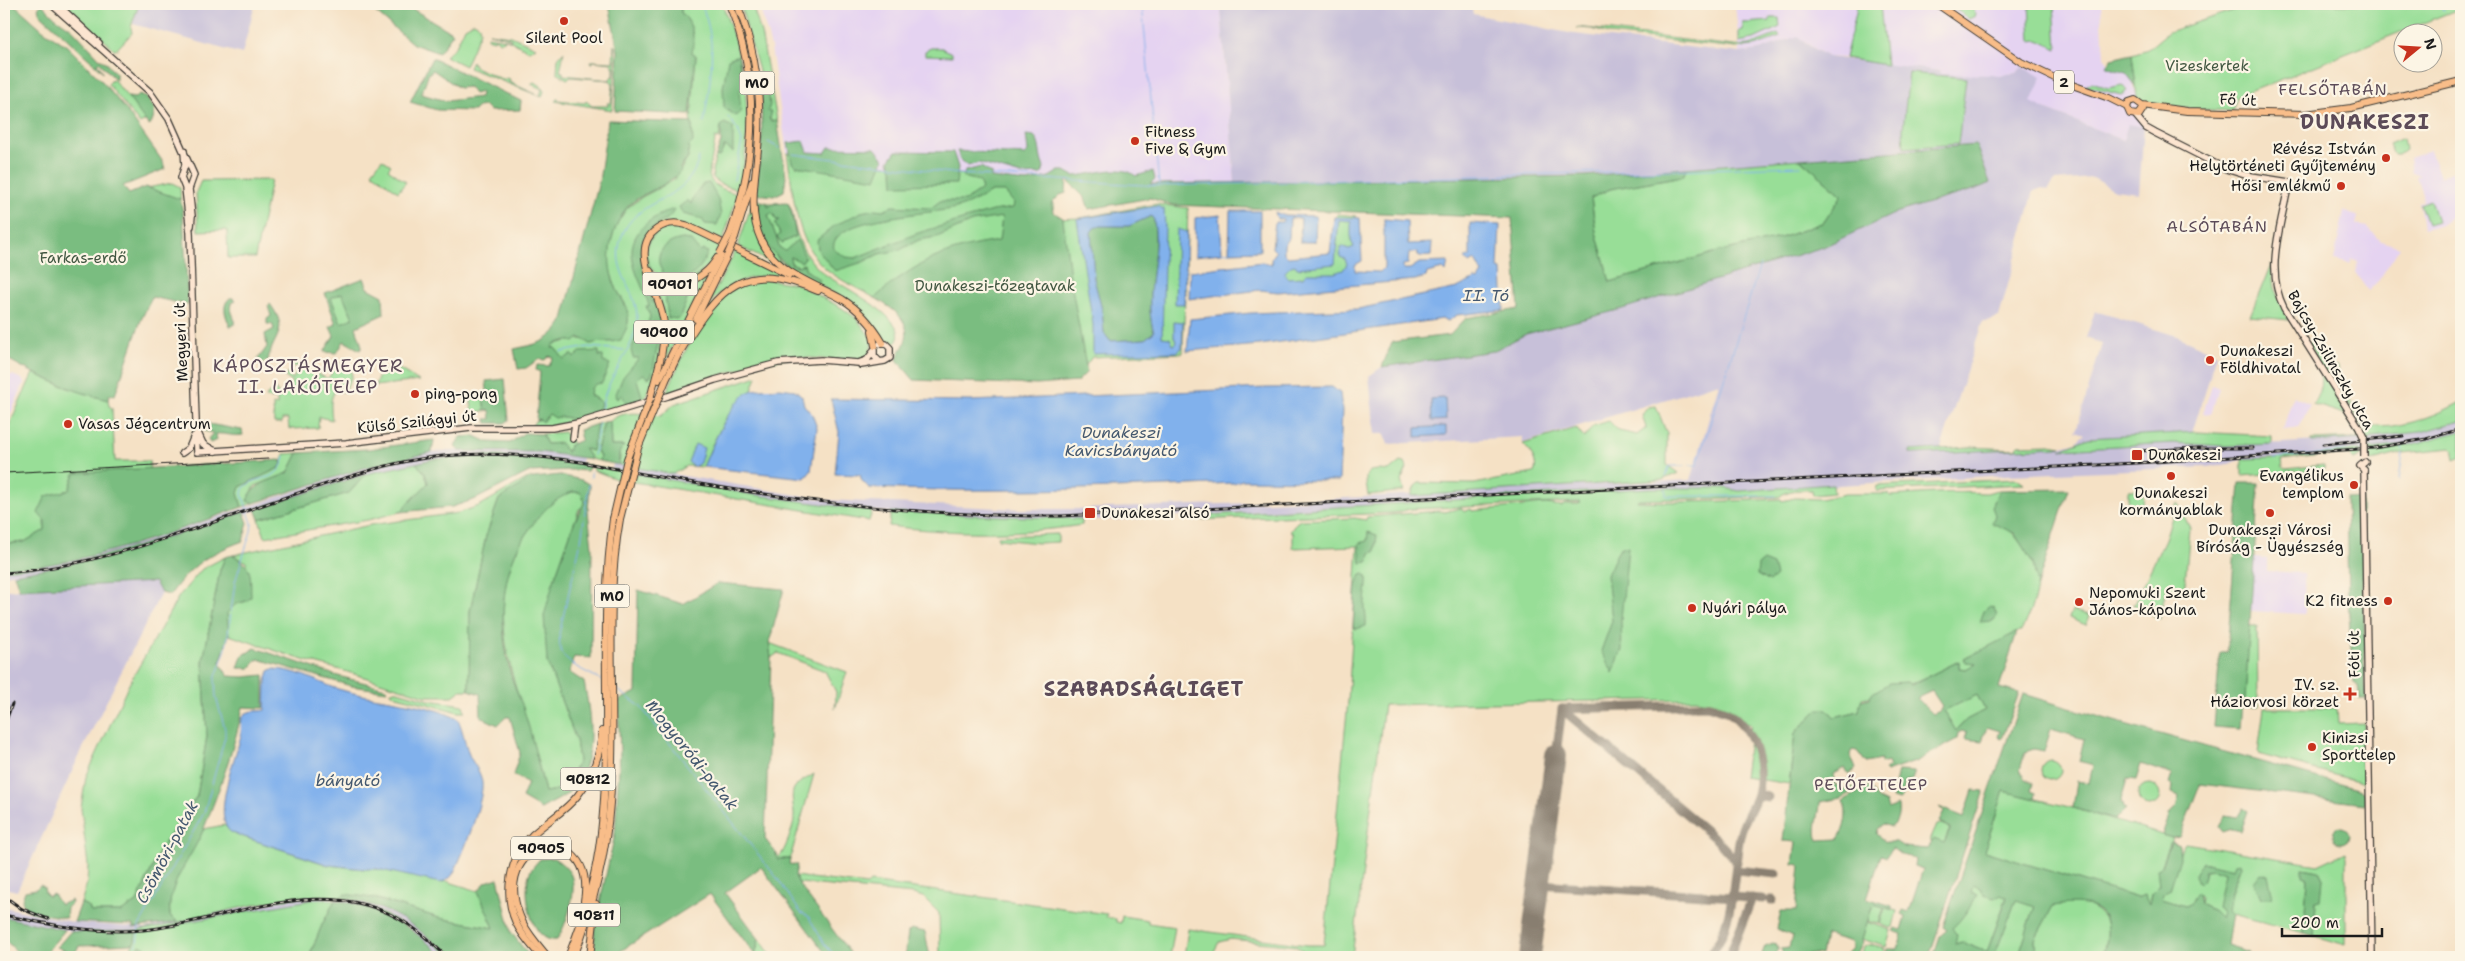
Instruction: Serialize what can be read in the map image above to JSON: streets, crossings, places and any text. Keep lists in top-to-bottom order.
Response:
{
  "streets": {
    "main road": [
      "2",
      "M0",
      "Fő út",
      "90901",
      "90900",
      "Megyeri út",
      "Bajcsy-Zsilinszky utca",
      "Külső Szilágyi út",
      "Fóti út",
      "90812",
      "90905",
      "90811"
    ]
  },
  "crossings": [
    ["M0", "90901"],
    ["M0", "90900"],
    ["M0", "90812"],
    ["M0", "90905"],
    ["M0", "90811"],
    ["Fő út", "Bajcsy-Zsilinszky utca"],
    ["90901", "90900"],
    ["Megyeri út", "Külső Szilágyi út"],
    ["Bajcsy-Zsilinszky utca", "Fóti út"]
  ],
  "districts": [
    "FELSŐTABÁN",
    "DUNAKESZI",
    "ALSÓTABÁN",
    "KÁPOSZTÁSMEGYER II. LAKÓTELEP",
    "SZABADSÁGLIGET",
    "PETŐFITELEP"
  ],
  "water": [
    "II. Tó",
    "Dunakeszi Kavicsbányató",
    "Mogyoródi-patak",
    "bányató",
    "Csömöri-patak"
  ],
  "parks": ["Vizeskertek", "Farkas-erdő", "Dunakeszi-tőzegtavak"],
  "places": {
    "other": [
      "Silent Pool",
      "Fitness Five & Gym",
      "Révész István Helytörténeti Gyűjtemény",
      "Hősi emlékmű",
      "Dunakeszi Földhivatal",
      "ping-pong",
      "Vasas Jégcentrum",
      "Dunakeszi kormányablak",
      "Evangélikus templom",
      "Dunakeszi Városi Bíróság - Ügyészség",
      "K2 fitness",
      "Nepomuki Szent János-kápolna",
      "Nyári pálya",
      "Kinizsi Sporttelep"
    ],
    "transit": ["Dunakeszi", "Dunakeszi alsó"],
    "health": ["IV. sz. Háziorvosi körzet"]
  },
  "scale_bar": "200 m",
  "north": "right"
}
